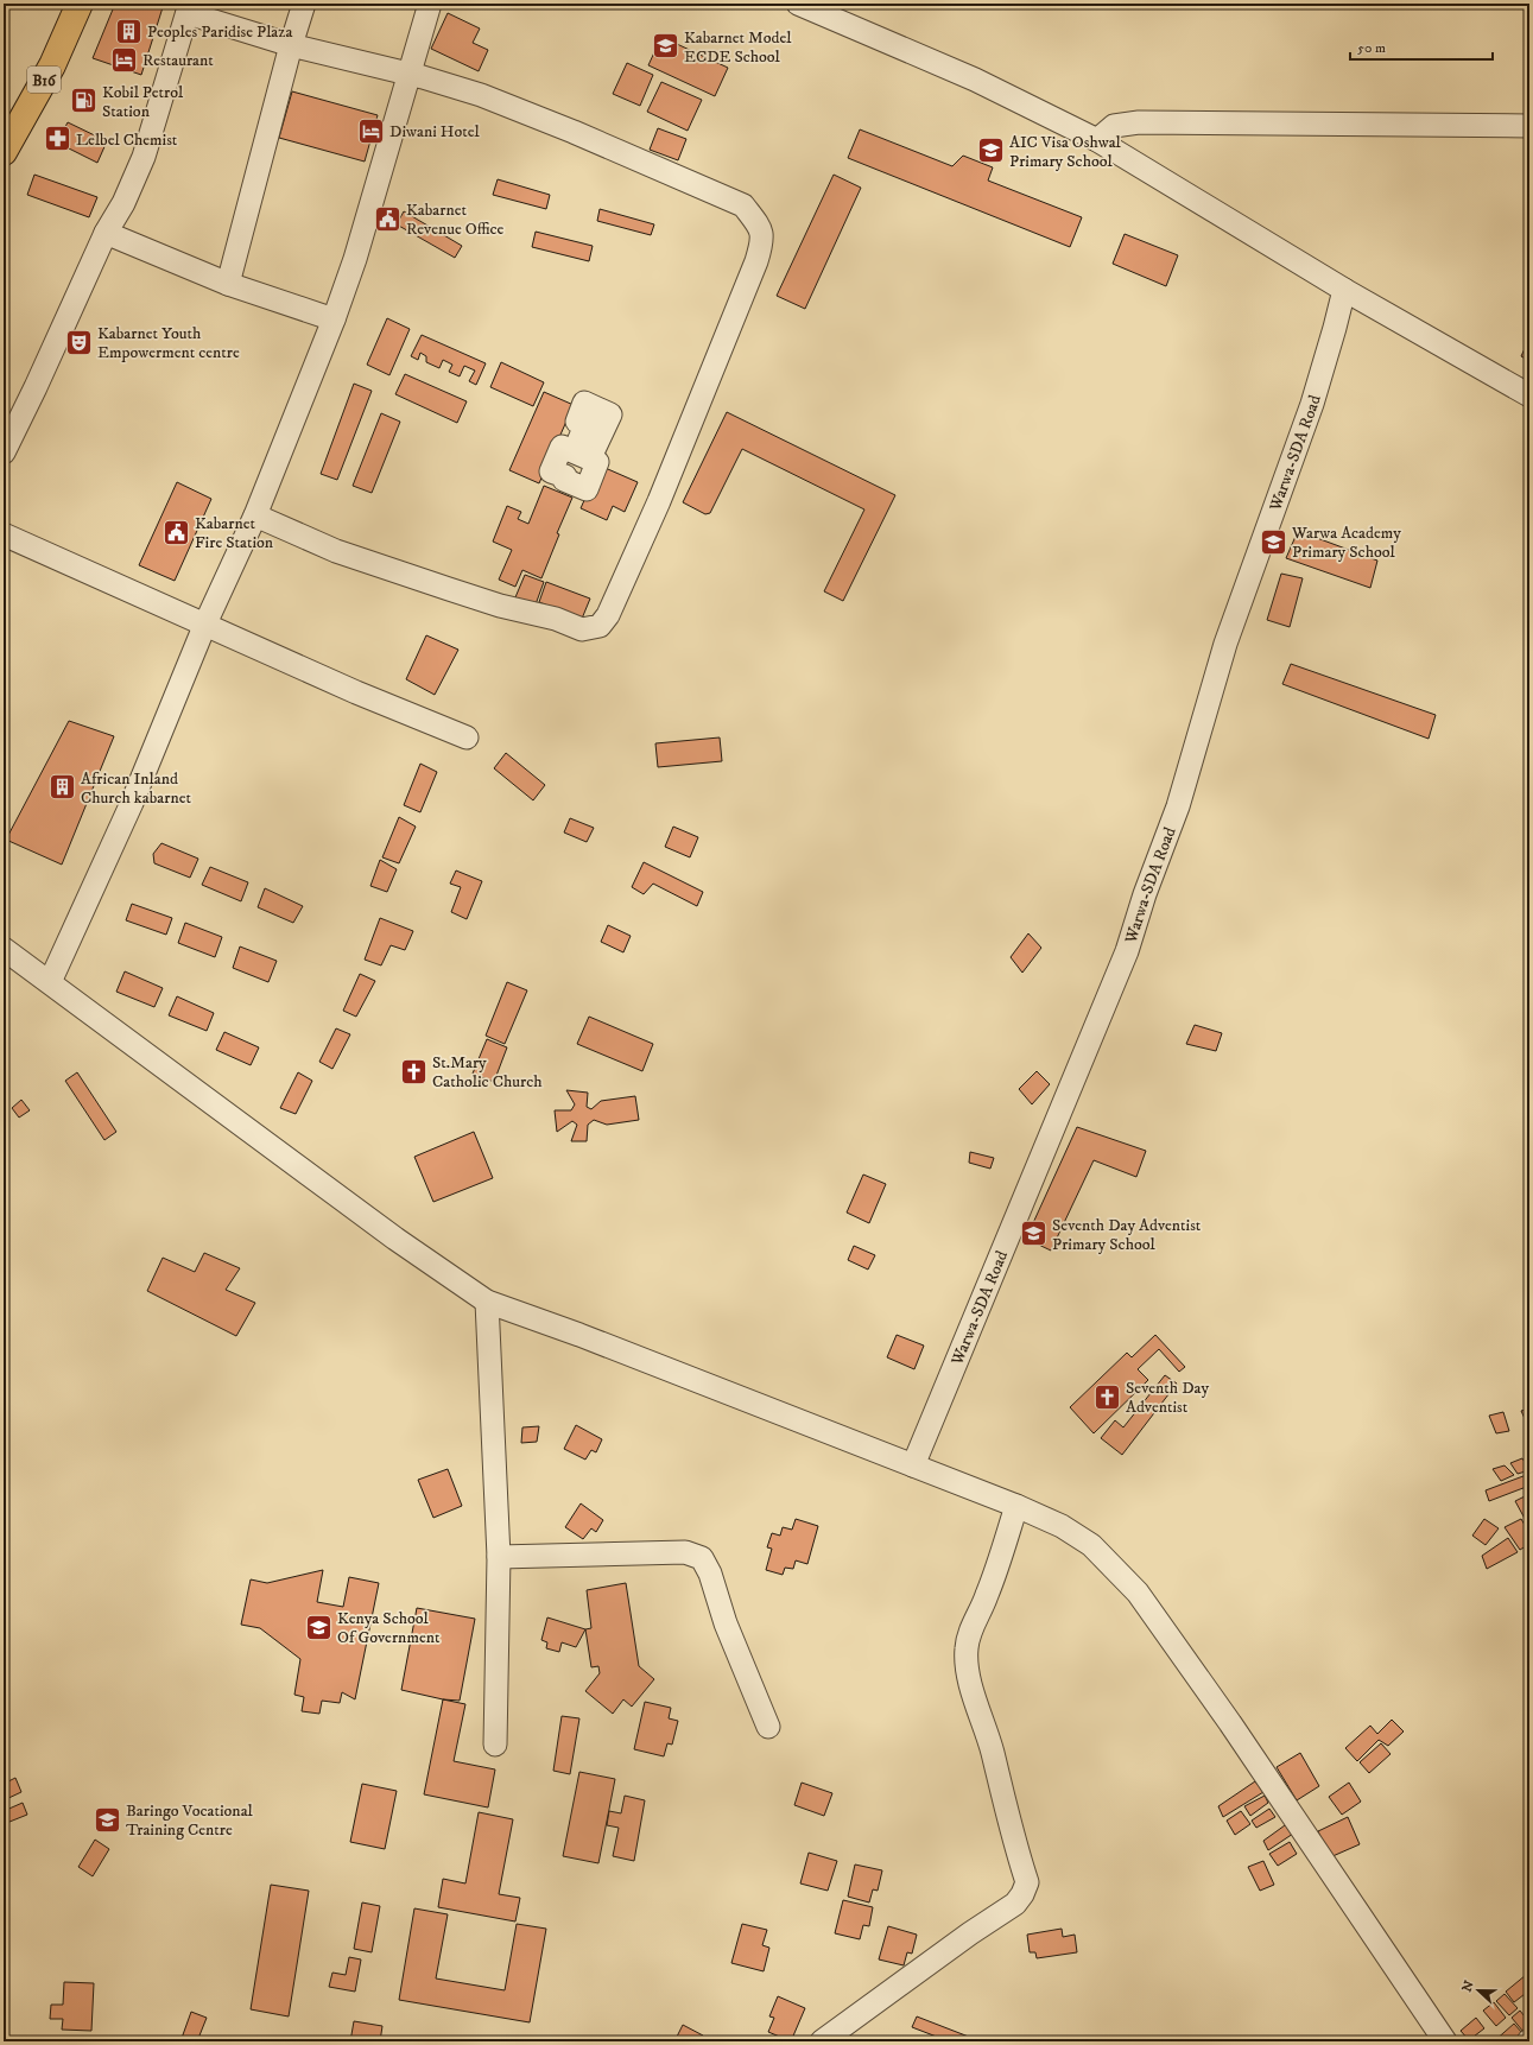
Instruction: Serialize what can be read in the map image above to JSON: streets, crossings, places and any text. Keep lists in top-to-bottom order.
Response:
{
  "streets": {
    "main road": ["B16"],
    "street": ["Warwa-SDA Road"]
  },
  "places": {
    "building": ["Peoples Paridise Plaza", "African Inland Church kabarnet"],
    "school or university": [
      "Kabarnet Model ECDE School",
      "AIC Visa Oshwal Primary School",
      "Warwa Academy Primary School",
      "Seventh Day Adventist Primary School",
      "Kenya School Of Government",
      "Baringo Vocational Training Centre"
    ],
    "hotel": ["Restaurant", "Diwani Hotel"],
    "fuel station": ["Kobil Petrol Station"],
    "pharmacy": ["Lelbel Chemist"],
    "public building": ["Kabarnet Revenue Office", "Kabarnet Fire Station"],
    "theatre": ["Kabarnet Youth Empowerment centre"],
    "church": ["St.Mary Catholic Church", "Seventh Day Adventist"]
  },
  "scale_bar": "50 m",
  "north": "left"
}
